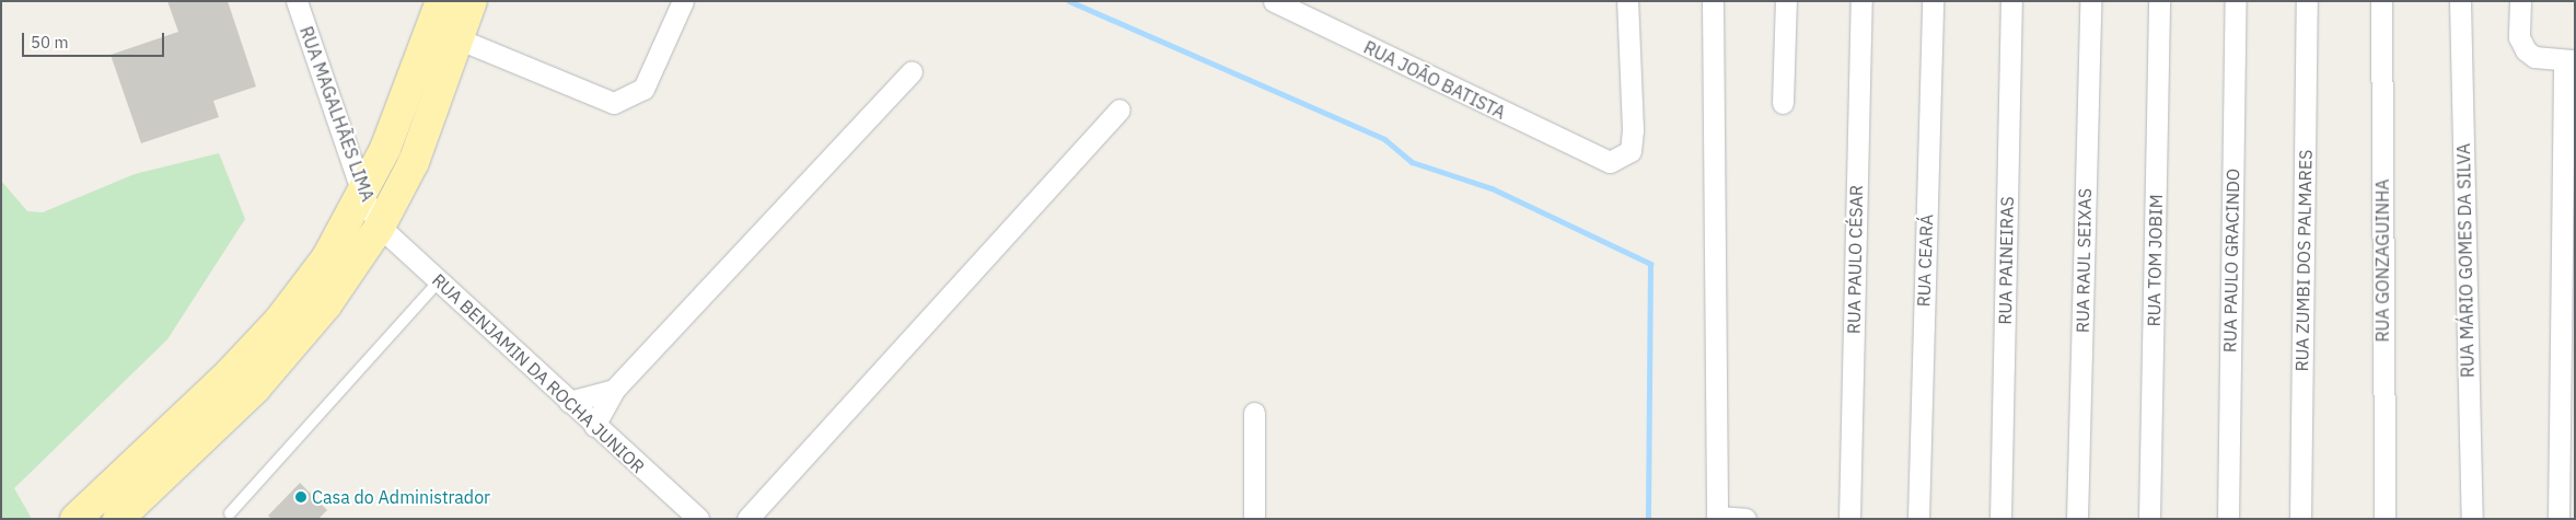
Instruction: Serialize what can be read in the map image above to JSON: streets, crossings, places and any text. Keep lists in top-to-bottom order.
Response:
{
  "streets": {
    "street": [
      "RUA JOĀO BATISTA",
      "RUA MAGALHÃES LIMA",
      "RUA PAULO CÉSAR",
      "RUA CEARÁ",
      "RUA PAINEIRAS",
      "RUA RAUL SEIXAS",
      "RUA TOM JOBIM",
      "RUA PAULO GRACINDO",
      "RUA ZUMBI DOS PALMARES",
      "RUA GONZAGUINHA",
      "RUA MÁRIO GOMES DA SILVA",
      "RUA BENJAMIN DA ROCHA JUNIOR"
    ]
  },
  "crossings": [
    ["RUA MAGALHÃES LIMA", "RUA BENJAMIN DA ROCHA JUNIOR"]
  ],
  "places": ["Casa do Administrador"],
  "scale_bar": "50 m"
}
